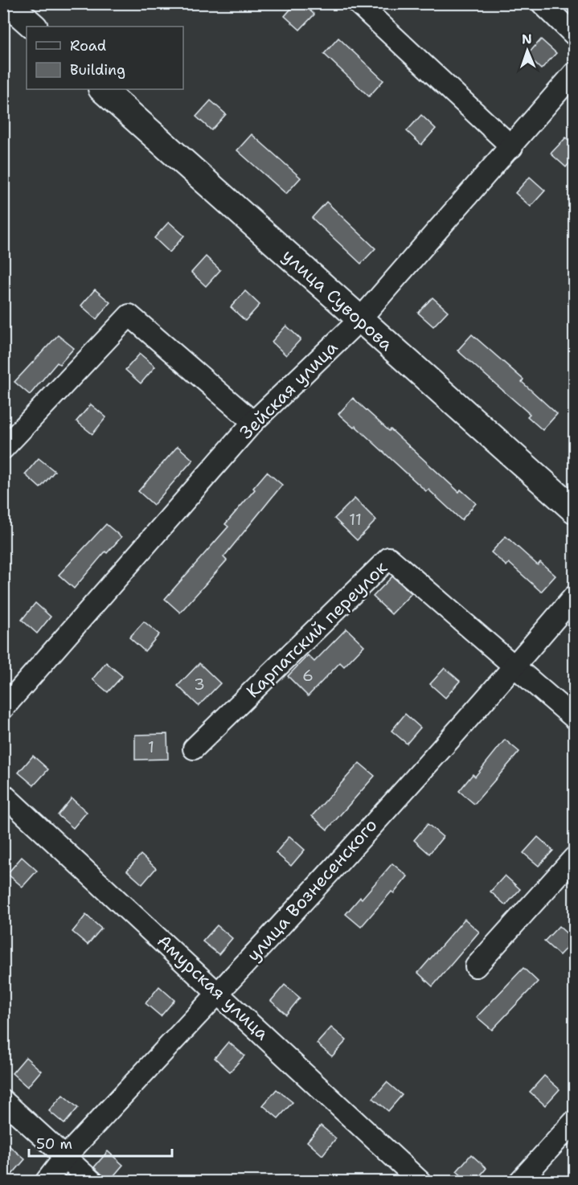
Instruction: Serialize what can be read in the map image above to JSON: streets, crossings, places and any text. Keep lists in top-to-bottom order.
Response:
{
  "streets": {
    "main road": ["улица Суворова"],
    "street": [
      "Зейская улица",
      "Карпатский переулок",
      "улица Вознесенского",
      "Амурская улица"
    ]
  },
  "crossings": [
    ["улица Суворова", "Зейская улица"],
    ["Карпатский переулок", "улица Вознесенского"],
    ["улица Вознесенского", "Амурская улица"]
  ],
  "house_numbers": [
    "11",
    "6",
    "3",
    "1"
  ],
  "legend": ["Road", "Building"],
  "scale_bar": "50 m",
  "north": "top"
}
